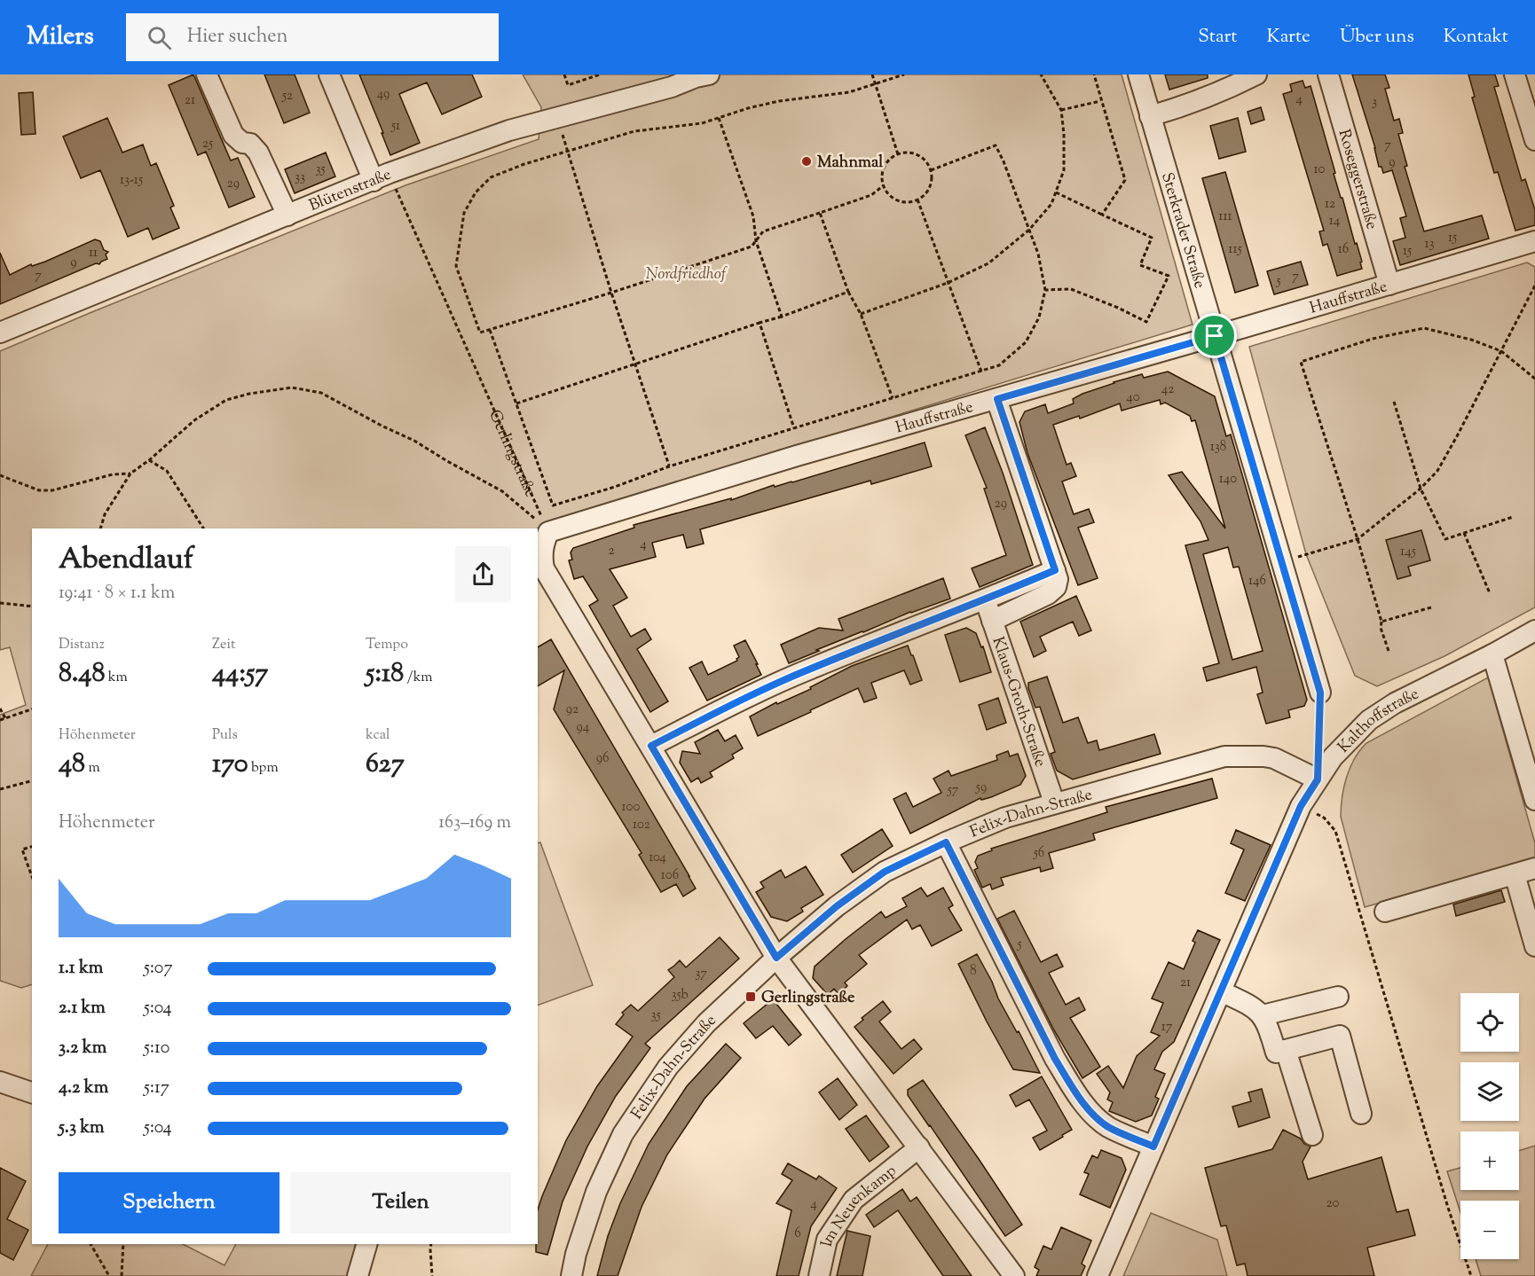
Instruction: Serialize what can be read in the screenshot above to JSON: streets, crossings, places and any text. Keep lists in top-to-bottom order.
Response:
{
  "streets": {
    "street": [
      "Roseggerstraße",
      "Blütenstraße",
      "Sterkrader Straße",
      "Hauffstraße",
      "Klaus-Groth-Straße",
      "Kalthoffstraße",
      "Felix-Dahn-Straße",
      "Im Neuenkamp"
    ],
    "path": ["Gerlingstraße"]
  },
  "crossings": [
    ["Roseggerstraße", "Hauffstraße"],
    ["Blütenstraße", "Gerlingstraße"],
    ["Sterkrader Straße", "Hauffstraße"],
    ["Hauffstraße", "Gerlingstraße"],
    ["Klaus-Groth-Straße", "Felix-Dahn-Straße"],
    ["Kalthoffstraße", "Felix-Dahn-Straße"]
  ],
  "parks": ["Nordfriedhof"],
  "places": {
    "other": ["Mahnmal"],
    "transit": ["Gerlingstraße"]
  },
  "house_numbers": [
    "49",
    "52",
    "4",
    "21",
    "3",
    "51",
    "25",
    "7",
    "9",
    "35",
    "10",
    "33",
    "13-15",
    "29",
    "12",
    "111",
    "14",
    "15",
    "13",
    "115",
    "16",
    "15",
    "11",
    "9",
    "7",
    "7",
    "5",
    "42",
    "40",
    "138",
    "140",
    "29",
    "4",
    "2",
    "145",
    "146",
    "92",
    "94",
    "96",
    "59",
    "57",
    "100",
    "102",
    "56",
    "104",
    "106",
    "5",
    "8",
    "37",
    "21",
    "35b",
    "35",
    "17",
    "20",
    "4",
    "6"
  ],
  "page": {
    "header": "Milers",
    "search": "Hier suchen",
    "nav": [
      "Start",
      "Karte",
      "Über uns",
      "Kontakt"
    ],
    "heading": ["Abendlauf", "19:41 · 8 × 1.1 km"],
    "stats": [
      ["Distanz", "8.48 km"],
      ["Zeit", "44:57"],
      ["Tempo", "5:18 /km"],
      ["Höhenmeter", "48 m"],
      ["Puls", "170 bpm"],
      ["kcal", "627"]
    ],
    "chart": ["Höhenmeter", "163–169 m"],
    "list": [
      {
        "name": "1.1 km",
        "note": "5:07"
      },
      {
        "name": "2.1 km",
        "note": "5:04"
      },
      {
        "name": "3.2 km",
        "note": "5:10"
      },
      {
        "name": "4.2 km",
        "note": "5:17"
      },
      {
        "name": "5.3 km",
        "note": "5:04"
      }
    ],
    "map_buttons": ["+", "−"],
    "buttons": ["Speichern", "Teilen"]
  }
}
